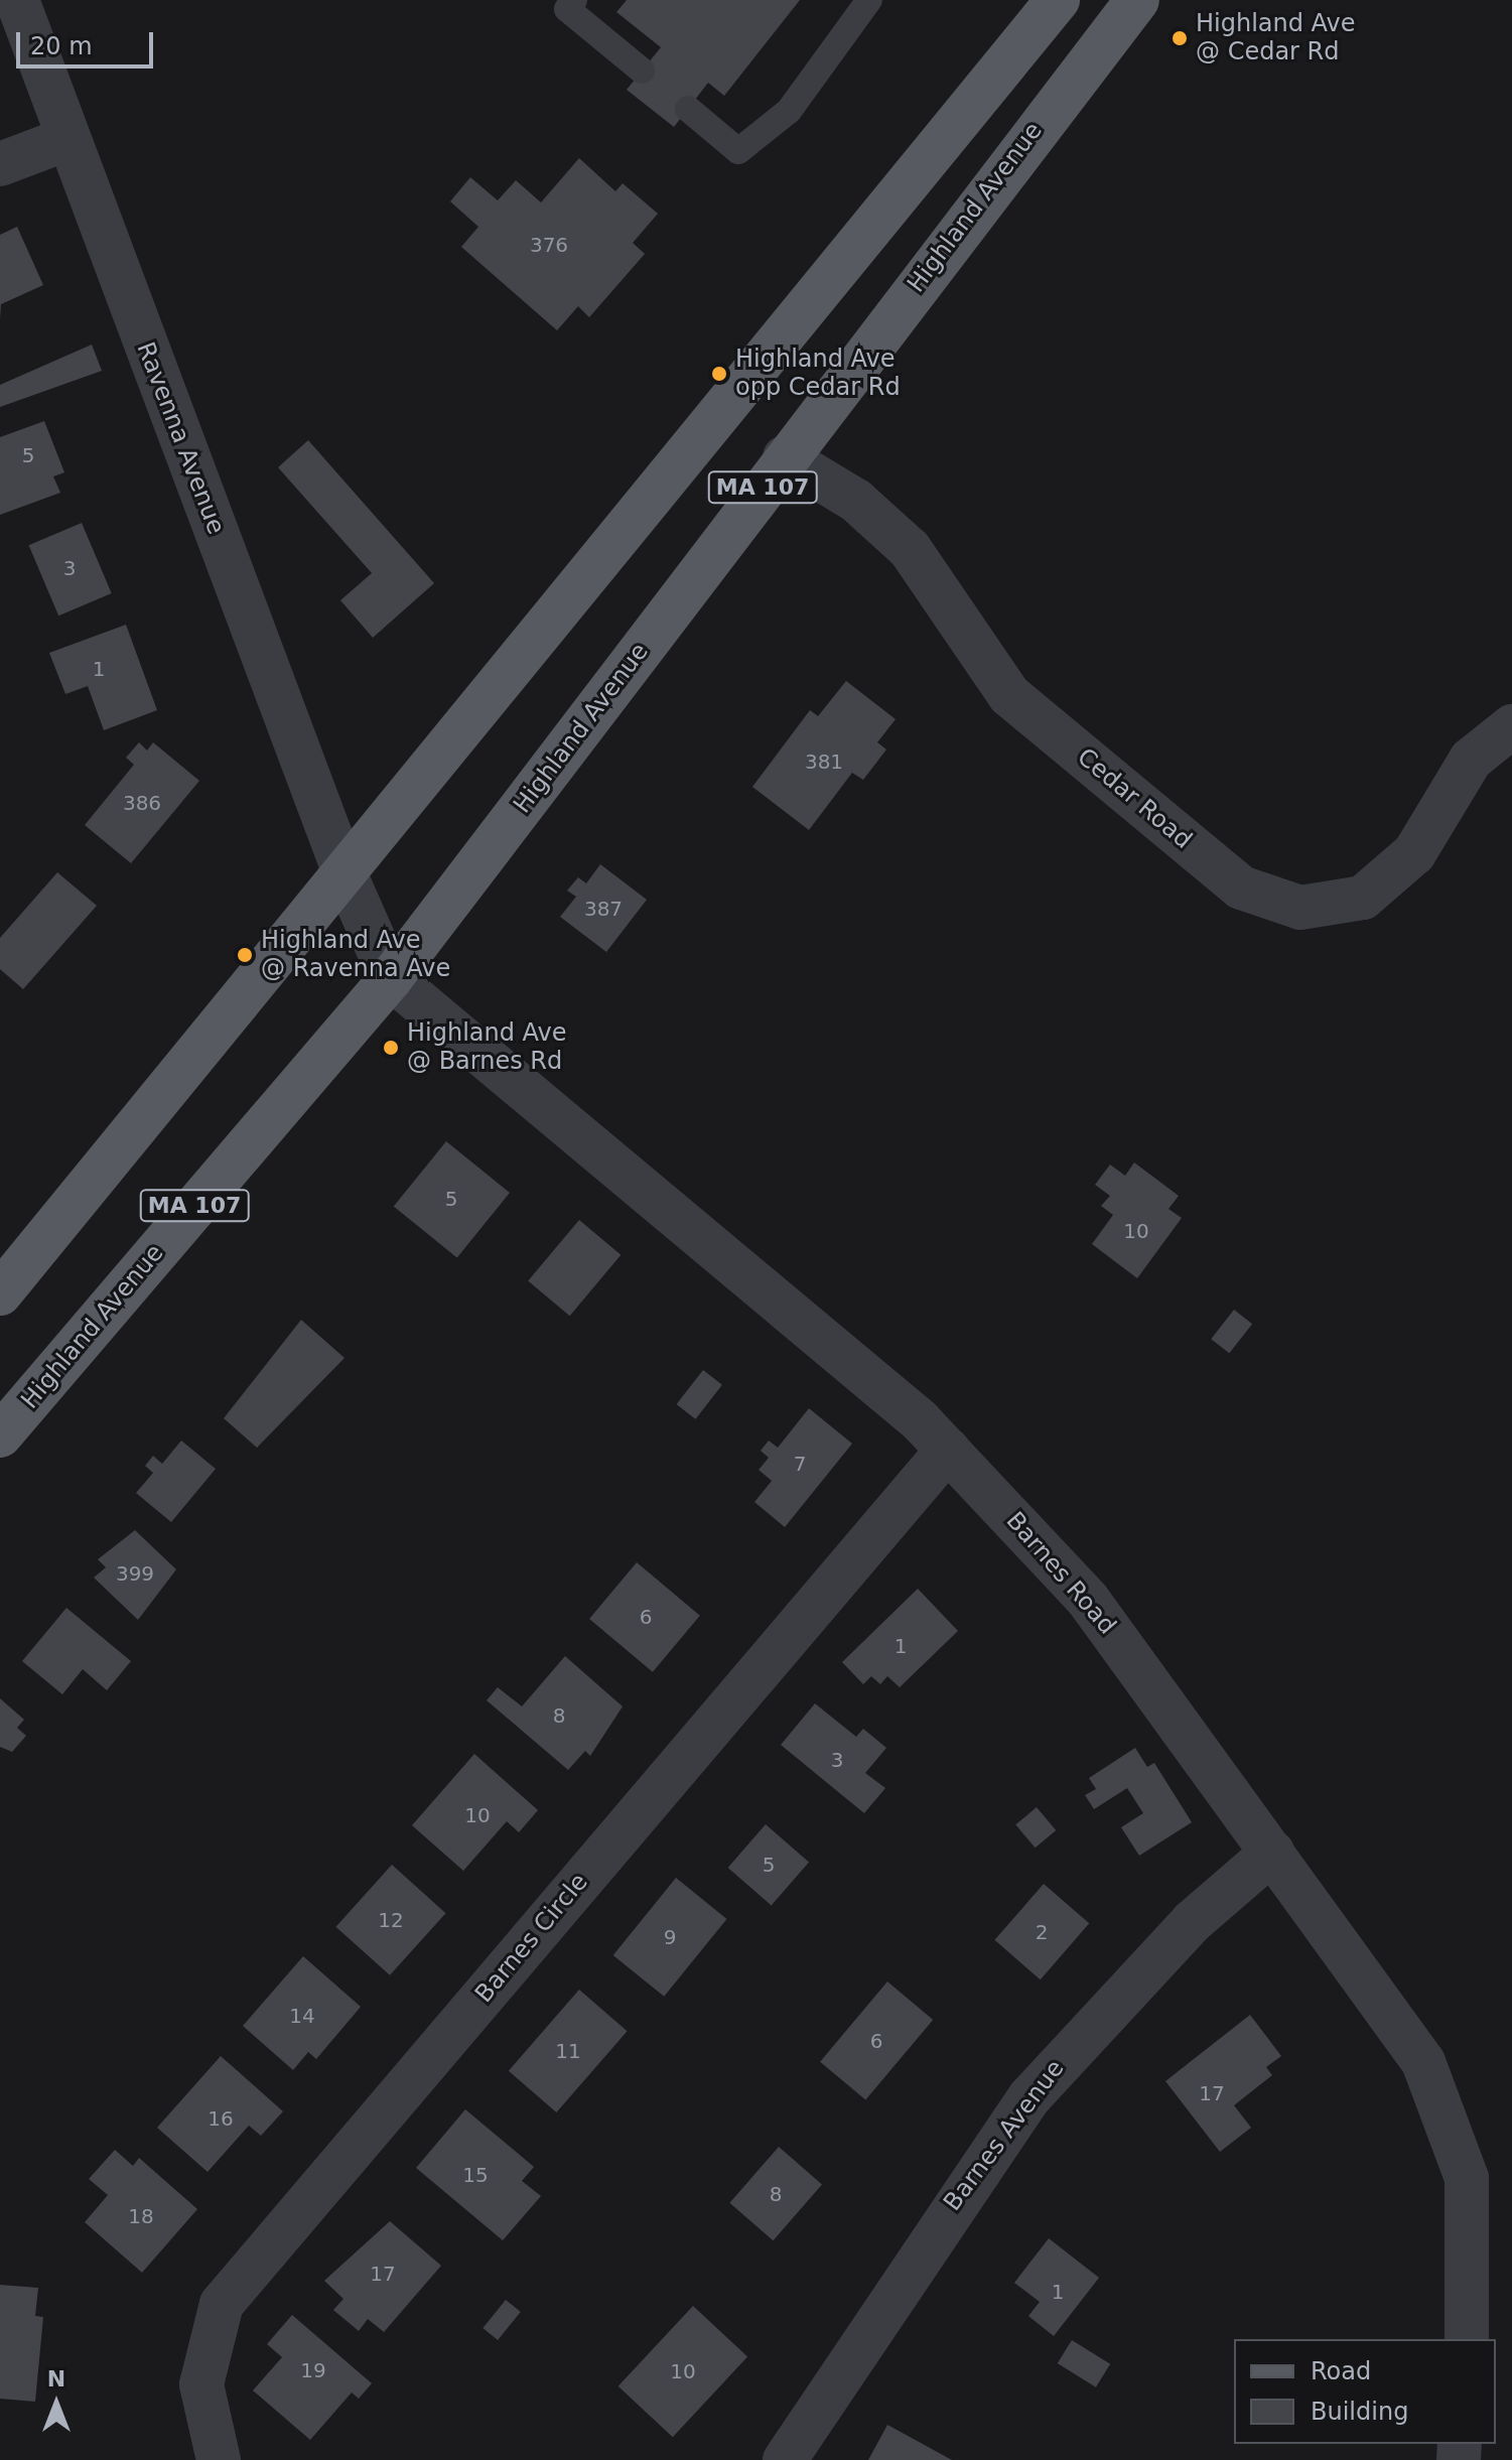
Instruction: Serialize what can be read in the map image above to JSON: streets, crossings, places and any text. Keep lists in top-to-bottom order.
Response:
{
  "streets": {
    "main road": ["Highland Avenue", "MA 107"],
    "street": [
      "Ravenna Avenue",
      "Cedar Road",
      "Barnes Road",
      "Barnes Circle",
      "Barnes Avenue"
    ]
  },
  "crossings": [
    ["Highland Avenue", "Ravenna Avenue"],
    ["Highland Avenue", "Cedar Road"],
    ["Highland Avenue", "Barnes Road"],
    ["Ravenna Avenue", "MA 107"],
    ["Ravenna Avenue", "Barnes Road"],
    ["Barnes Road", "Barnes Circle"],
    ["Barnes Road", "Barnes Avenue"]
  ],
  "places": [
    "Highland Ave @ Cedar Rd",
    "Highland Ave opp Cedar Rd",
    "Highland Ave @ Ravenna Ave",
    "Highland Ave @ Barnes Rd"
  ],
  "house_numbers": [
    "376",
    "5",
    "3",
    "1",
    "381",
    "386",
    "387",
    "5",
    "10",
    "7",
    "399",
    "6",
    "1",
    "8",
    "3",
    "10",
    "5",
    "12",
    "2",
    "9",
    "14",
    "6",
    "11",
    "17",
    "16",
    "15",
    "8",
    "18",
    "17",
    "1",
    "19",
    "10"
  ],
  "legend": ["Road", "Building"],
  "scale_bar": "20 m",
  "north": "top"
}
